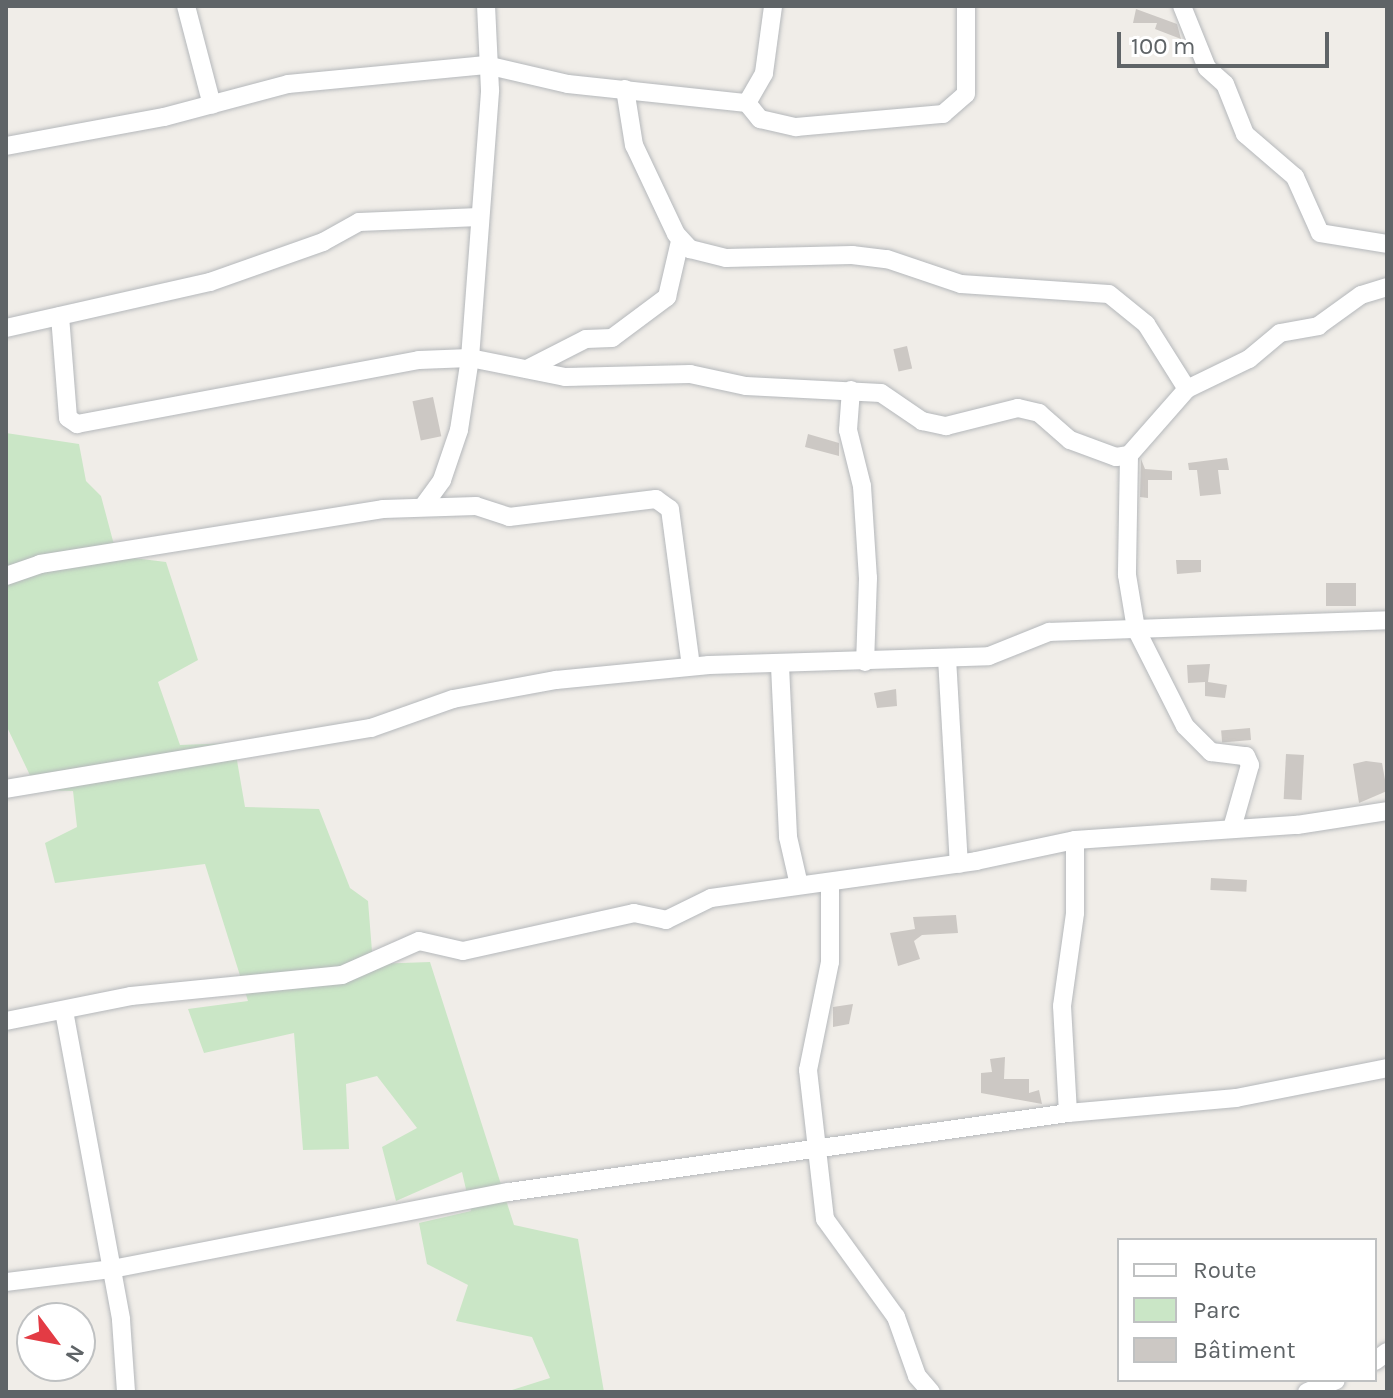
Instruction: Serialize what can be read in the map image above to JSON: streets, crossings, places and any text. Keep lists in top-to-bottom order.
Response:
{
  "legend": ["Route", "Parc", "Bâtiment"],
  "scale_bar": "100 m",
  "north": "bottom right"
}
